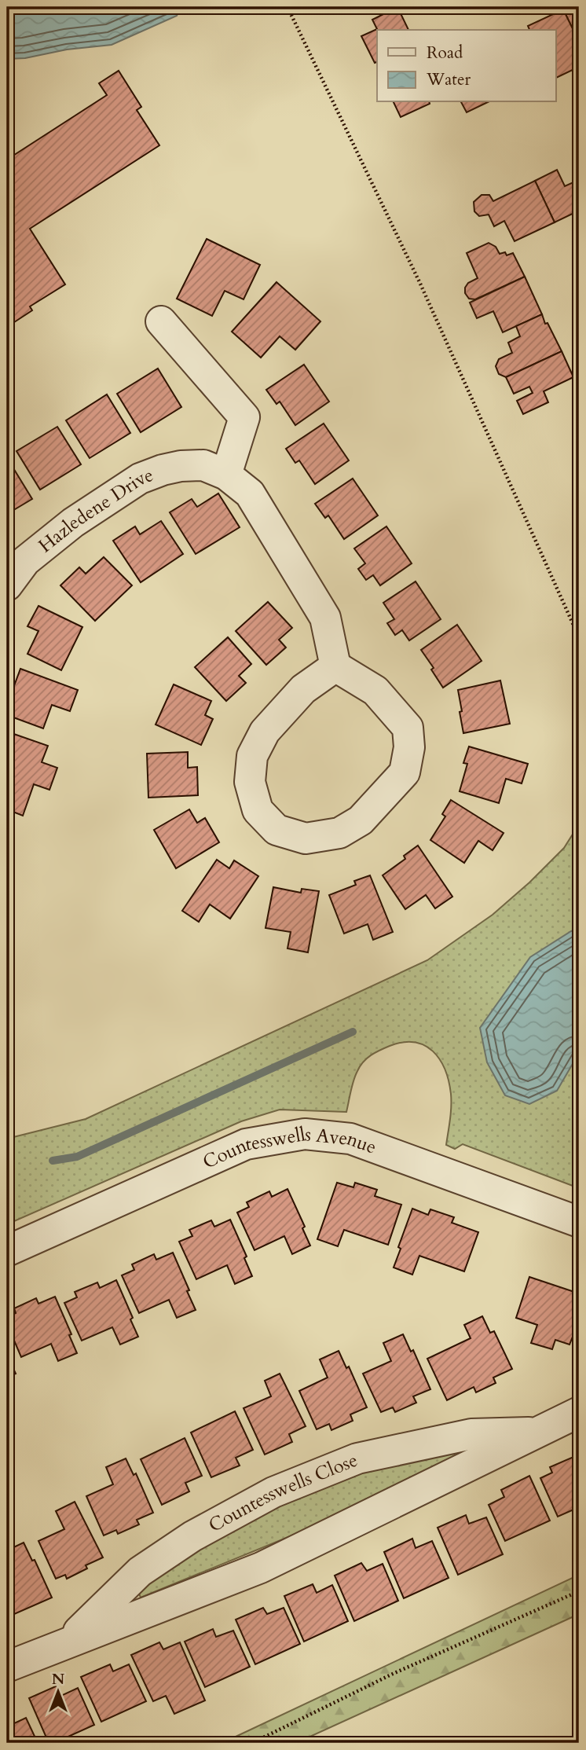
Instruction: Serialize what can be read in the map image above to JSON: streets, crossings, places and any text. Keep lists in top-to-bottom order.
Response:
{
  "streets": {
    "street": ["Hazledene Drive", "Countesswells Avenue", "Countesswells Close"]
  },
  "legend": ["Road", "Water"],
  "north": "top"
}
